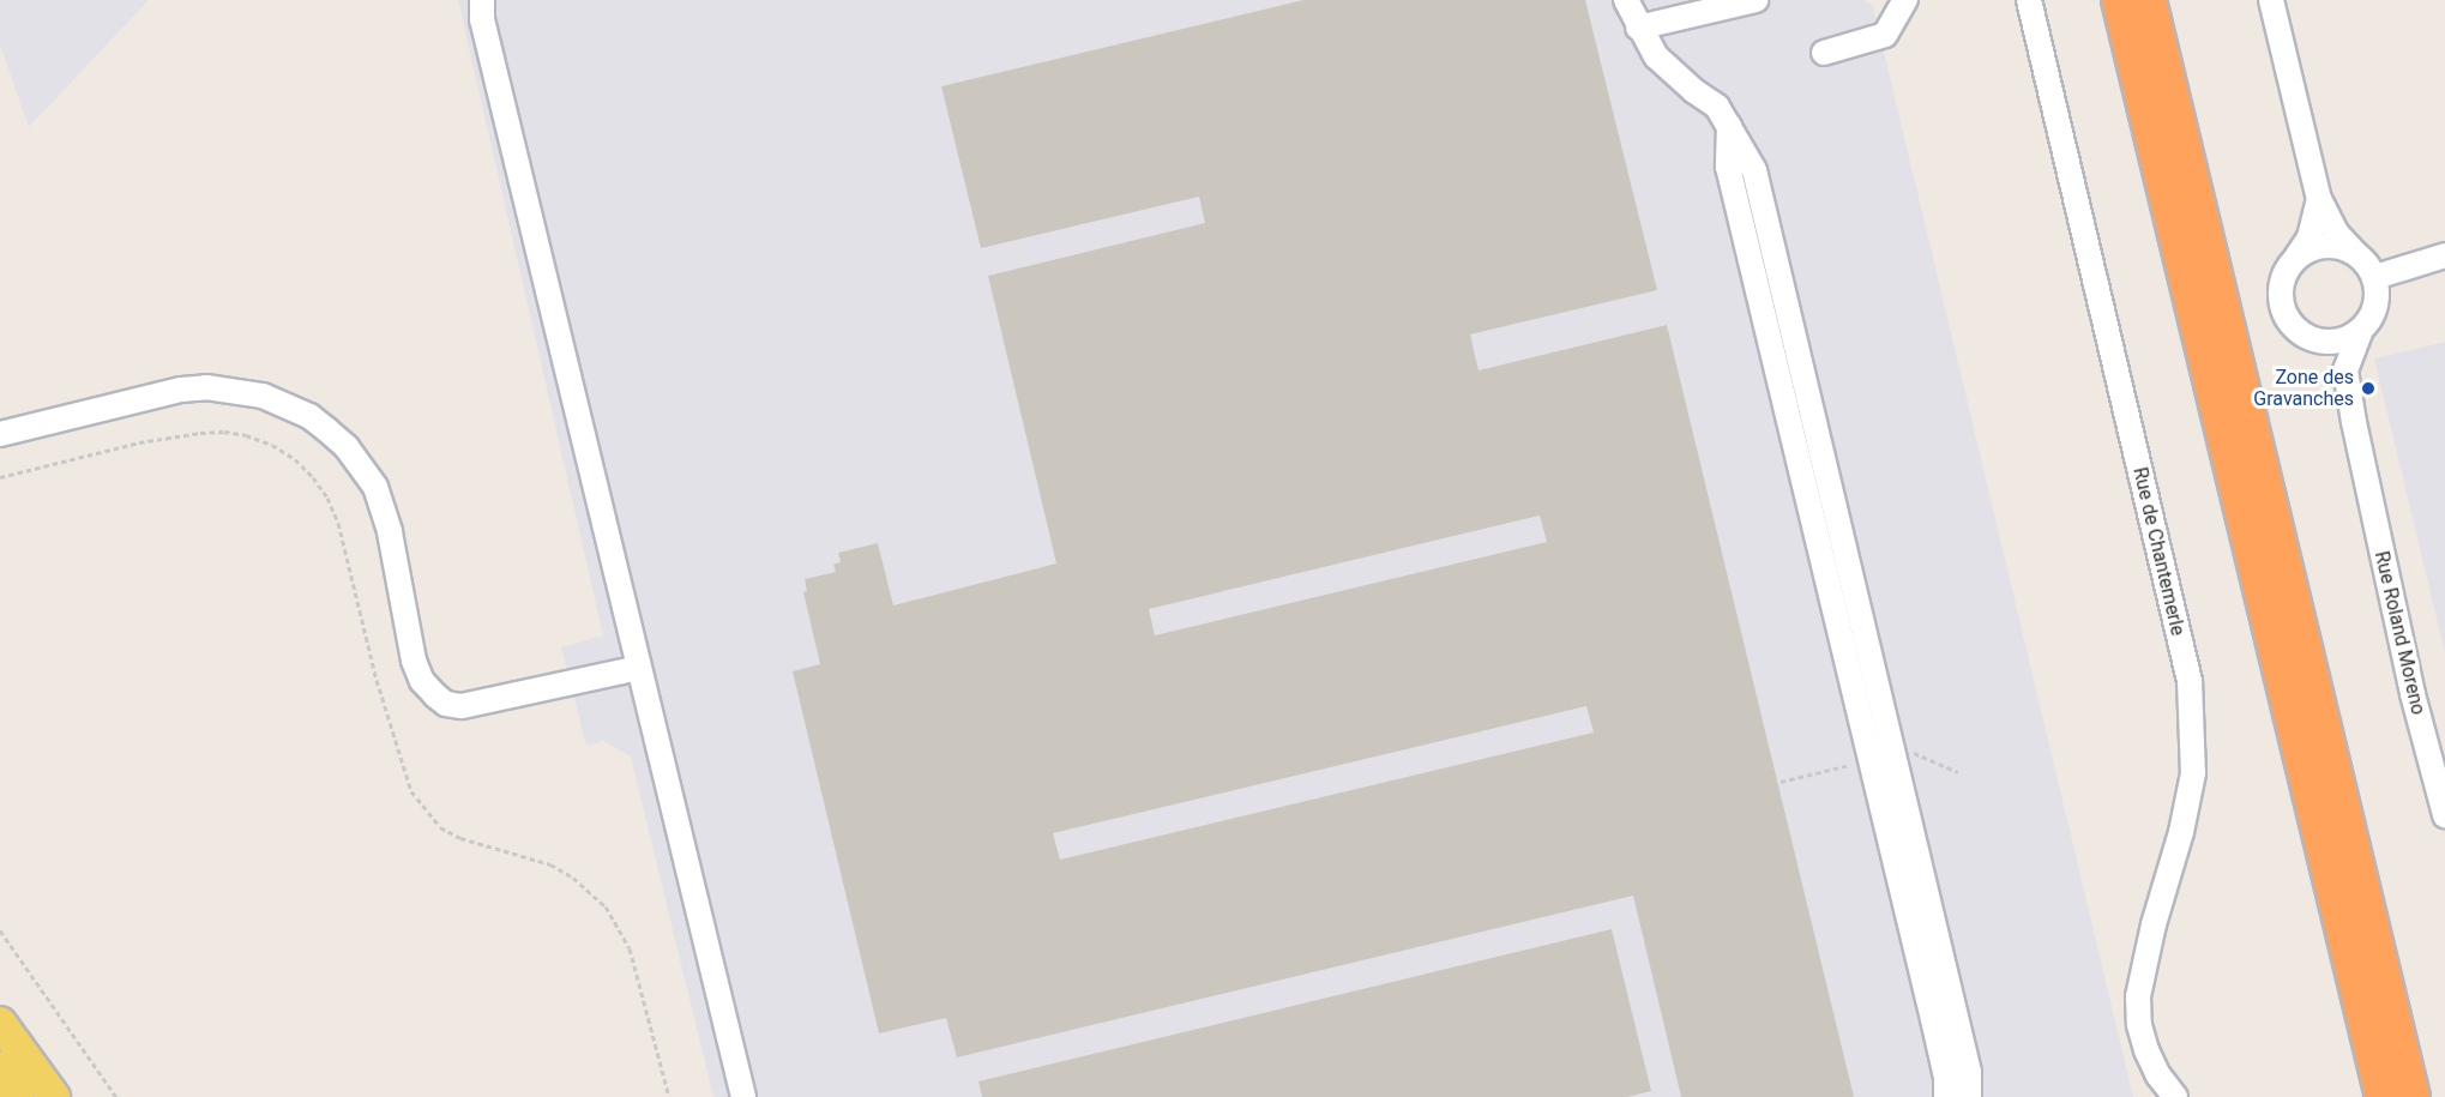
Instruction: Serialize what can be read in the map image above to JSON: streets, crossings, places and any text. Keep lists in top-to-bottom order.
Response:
{
  "streets": {
    "street": ["Rue de Chantemerle", "Rue Roland Moreno"]
  },
  "places": ["Zone des Gravanches"]
}
